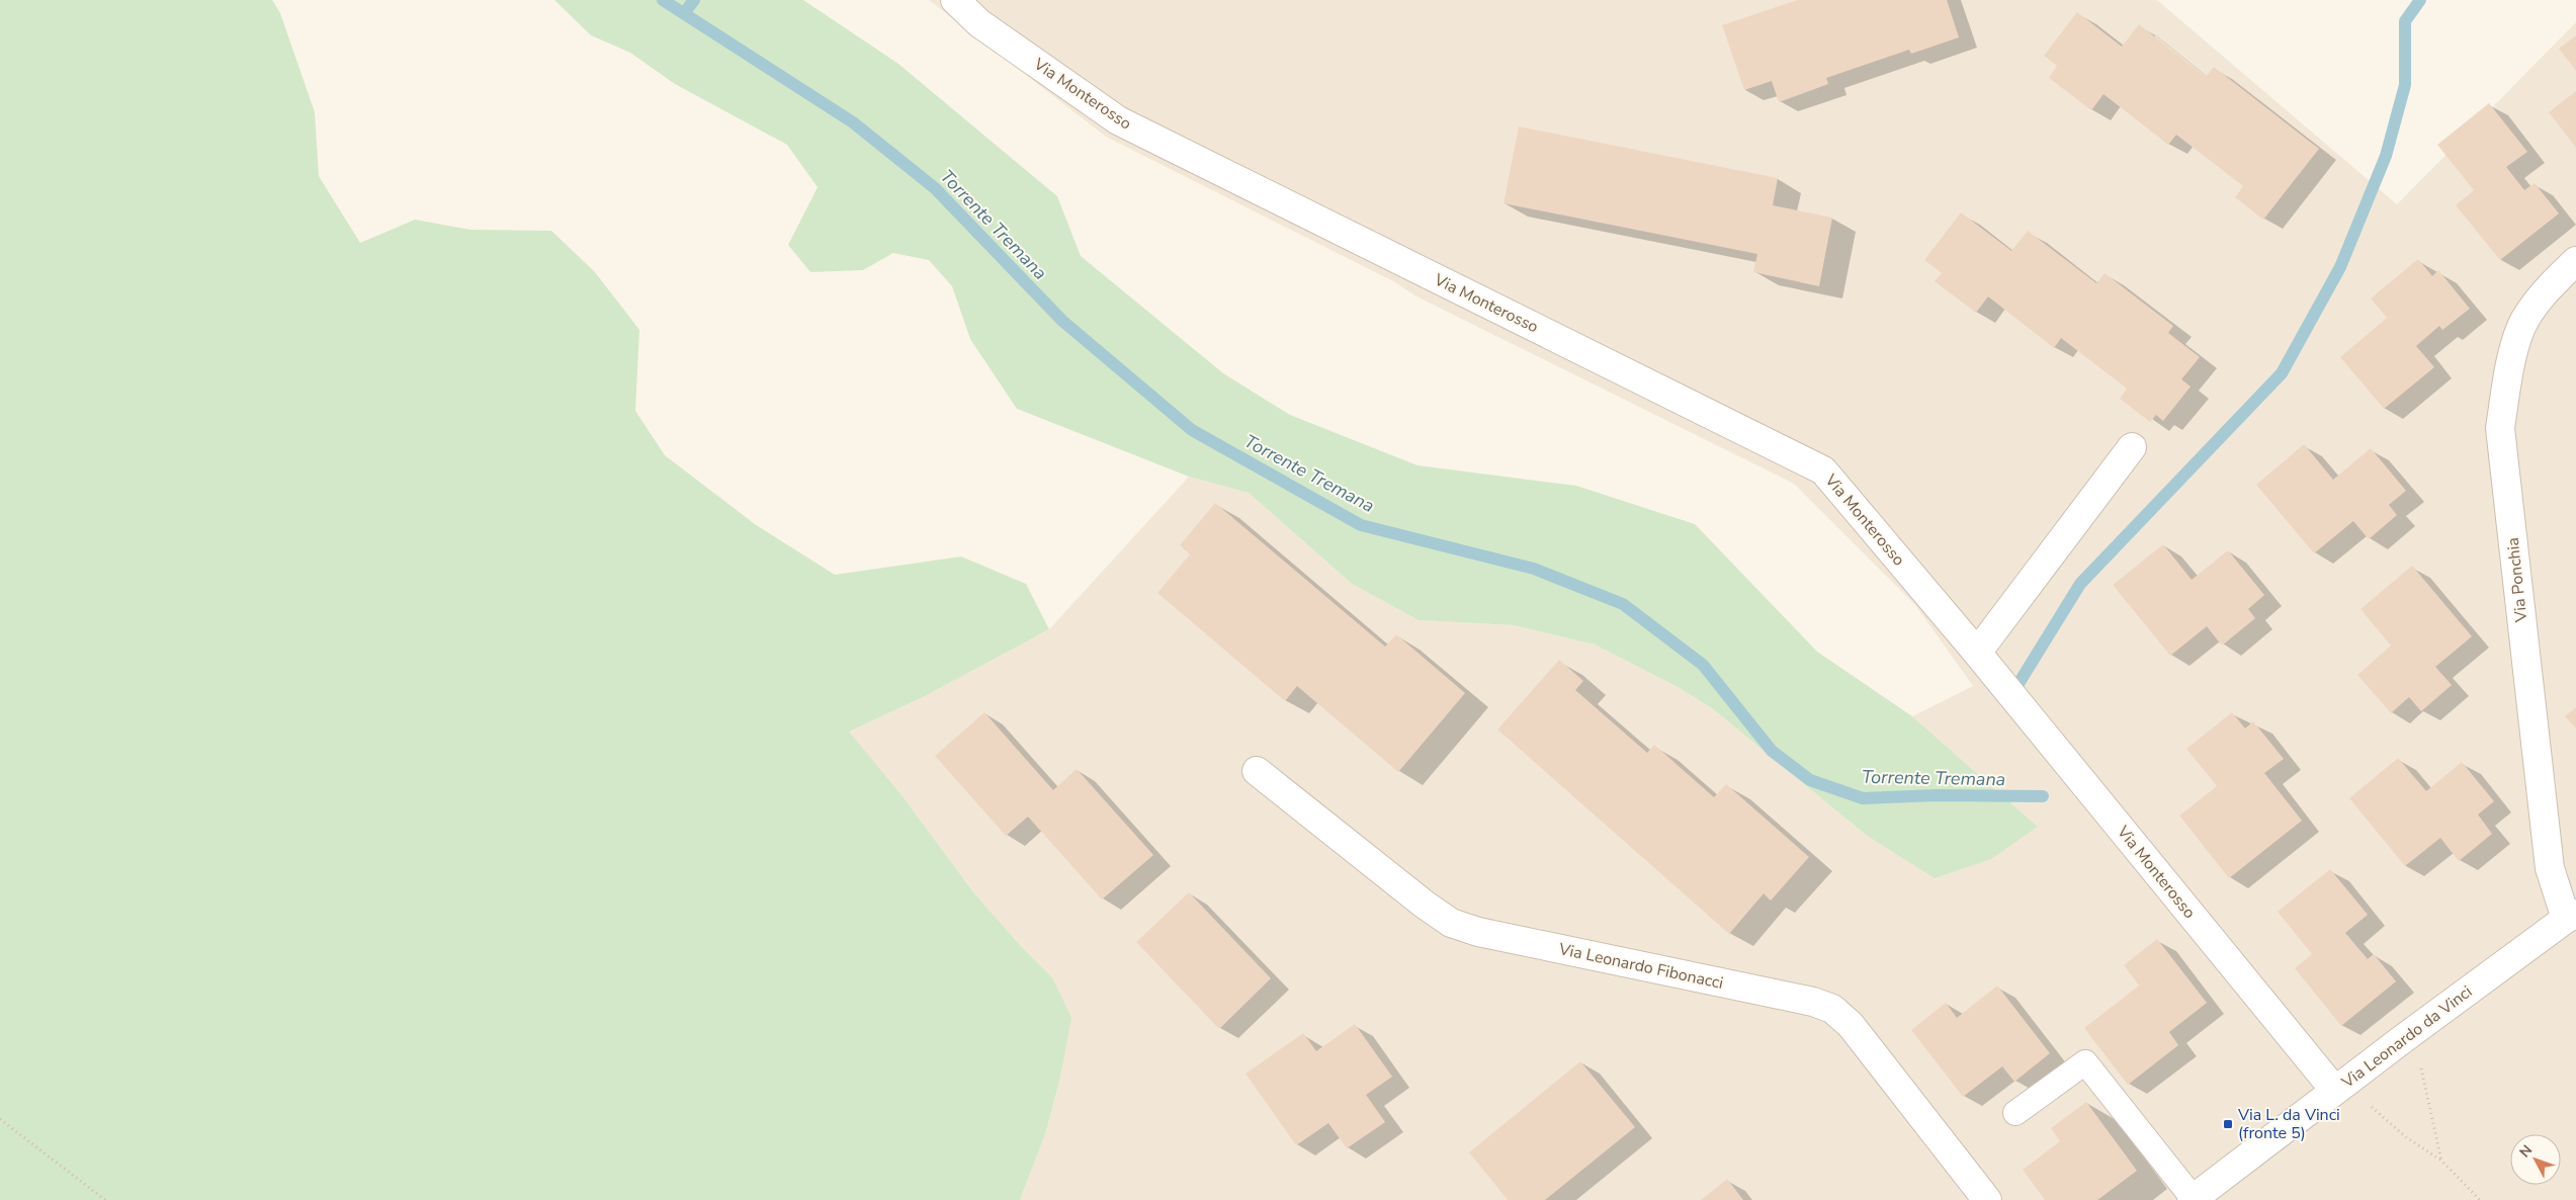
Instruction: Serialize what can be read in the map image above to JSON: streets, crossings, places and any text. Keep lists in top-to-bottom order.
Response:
{
  "streets": {
    "street": [
      "Via Monterosso",
      "Via Ponchia",
      "Via Leonardo Fibonacci",
      "Via Leonardo da Vinci"
    ]
  },
  "crossings": [
    ["Via Monterosso", "Via Leonardo da Vinci"],
    ["Via Ponchia", "Via Leonardo da Vinci"]
  ],
  "water": ["Torrente Tremana"],
  "places": {
    "transit": ["Via L. da Vinci (fronte 5)"]
  },
  "north": "top left"
}
